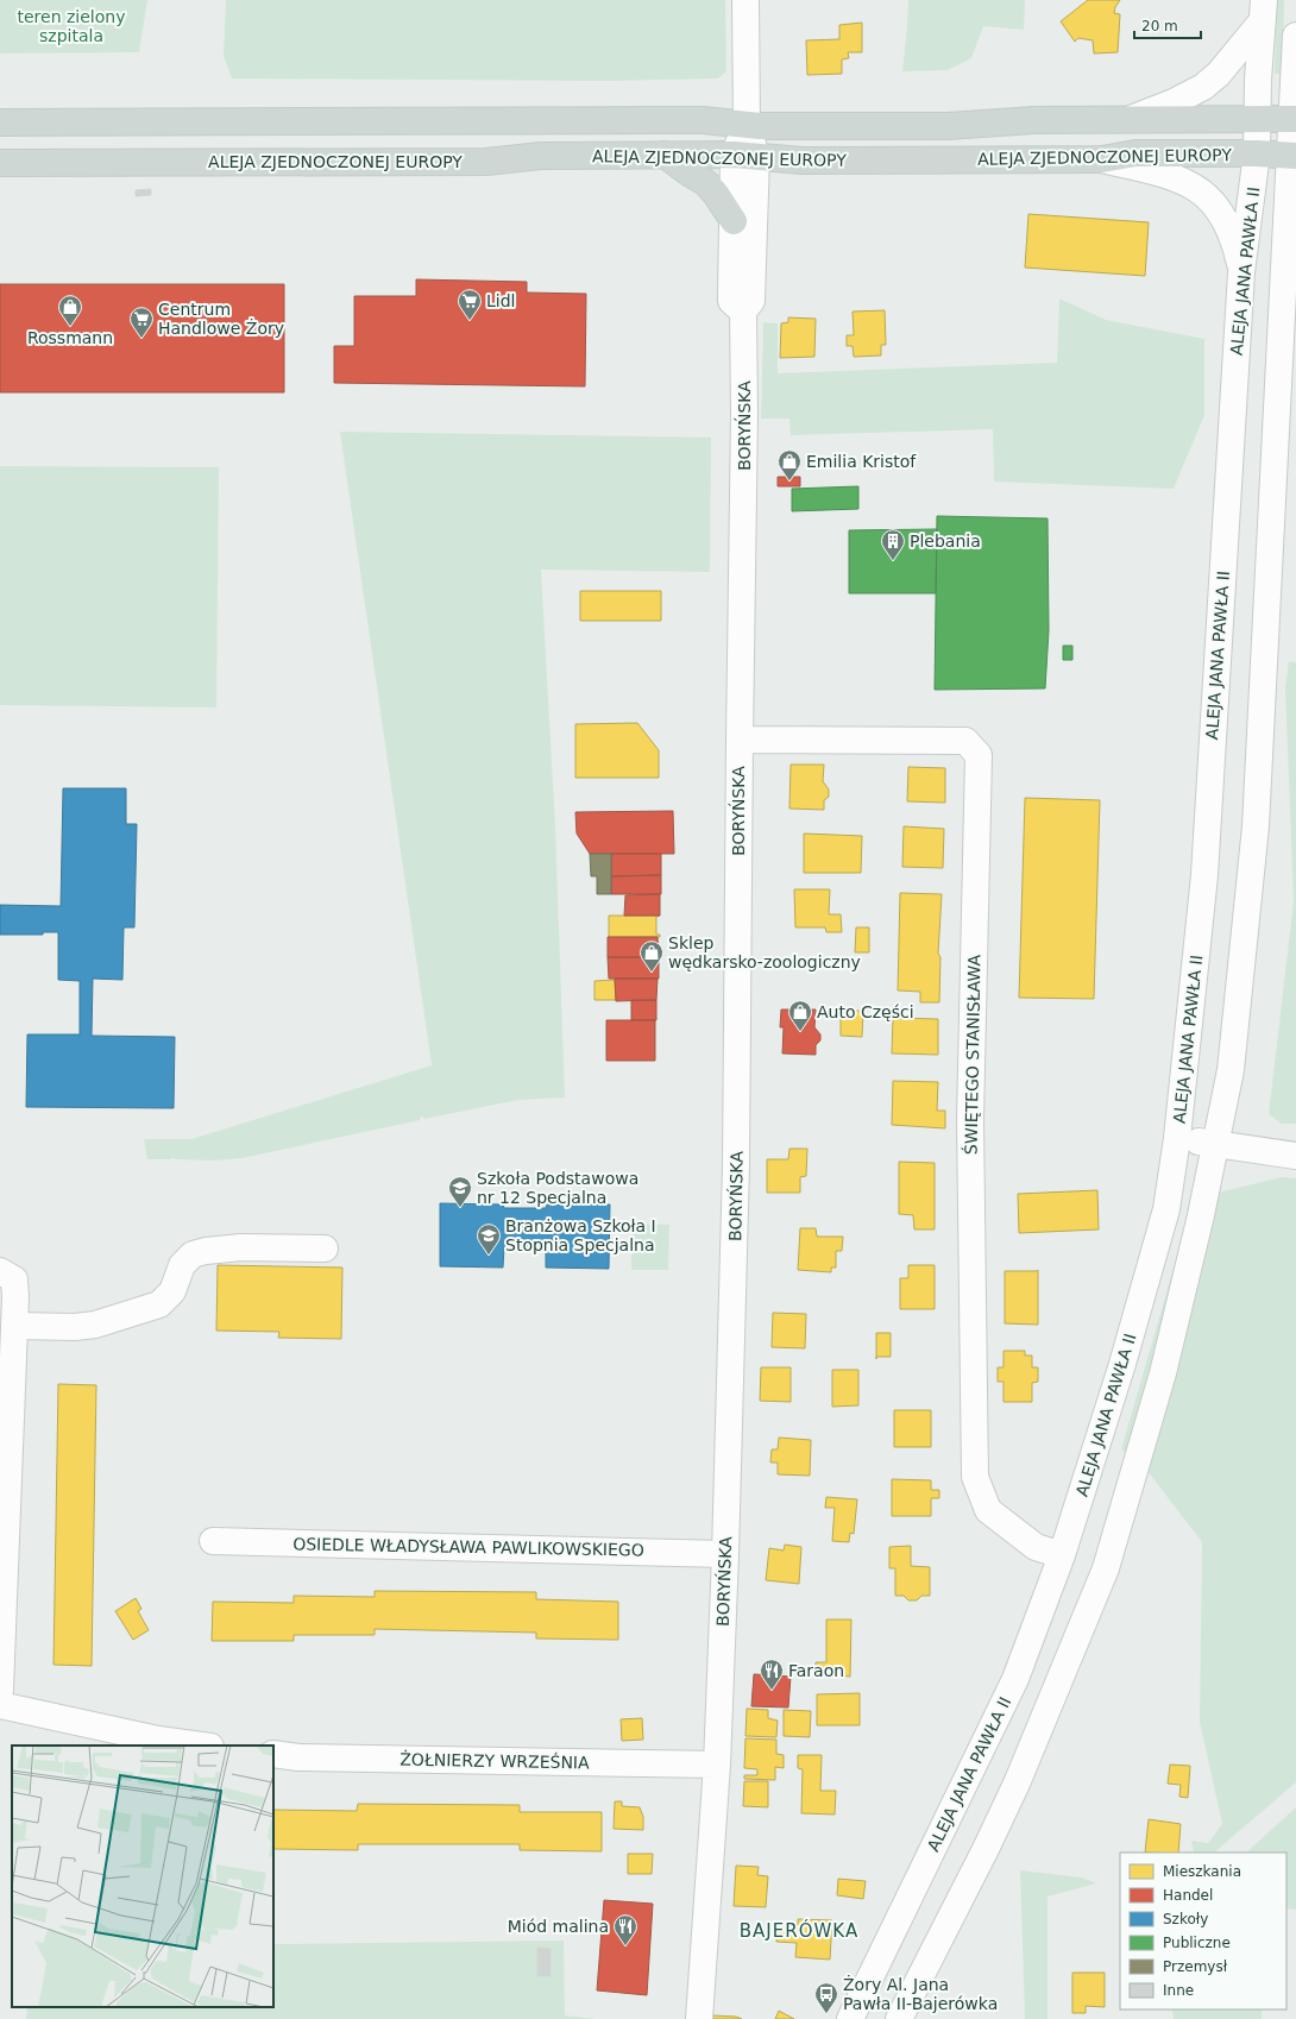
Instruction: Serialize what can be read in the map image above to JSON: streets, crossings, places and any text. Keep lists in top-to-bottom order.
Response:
{
  "streets": {
    "main road": ["ALEJA ZJEDNOCZONEJ EUROPY"],
    "street": [
      "ALEJA JANA PAWŁA II",
      "BORYŃSKA",
      "ŚWIĘTEGO STANISŁAWA",
      "OSIEDLE WŁADYSŁAWA PAWLIKOWSKIEGO",
      "ŻOŁNIERZY WRZEŚNIA"
    ]
  },
  "crossings": [
    ["ALEJA ZJEDNOCZONEJ EUROPY", "ALEJA JANA PAWŁA II"],
    ["ALEJA JANA PAWŁA II", "ŚWIĘTEGO STANISŁAWA"],
    ["BORYŃSKA", "ŚWIĘTEGO STANISŁAWA"],
    ["BORYŃSKA", "OSIEDLE WŁADYSŁAWA PAWLIKOWSKIEGO"],
    ["BORYŃSKA", "ŻOŁNIERZY WRZEŚNIA"]
  ],
  "districts": ["BAJERÓWKA"],
  "parks": ["teren zielony szpitala"],
  "places": {
    "supermarket": ["Lidl", "Centrum Handlowe Żory"],
    "shop": [
      "Rossmann",
      "Emilia Kristof",
      "Sklep wędkarsko-zoologiczny",
      "Auto Części"
    ],
    "building": ["Plebania"],
    "school or university": ["Szkoła Podstawowa nr 12 Specjalna", "Branżowa Szkoła I Stopnia Specjalna"],
    "restaurant": ["Faraon", "Miód malina"],
    "bus stop": ["Żory Al. Jana Pawła II-Bajerówka"]
  },
  "legend": [
    "Mieszkania",
    "Handel",
    "Szkoły",
    "Publiczne",
    "Przemysł",
    "Inne"
  ],
  "scale_bar": "20 m"
}
